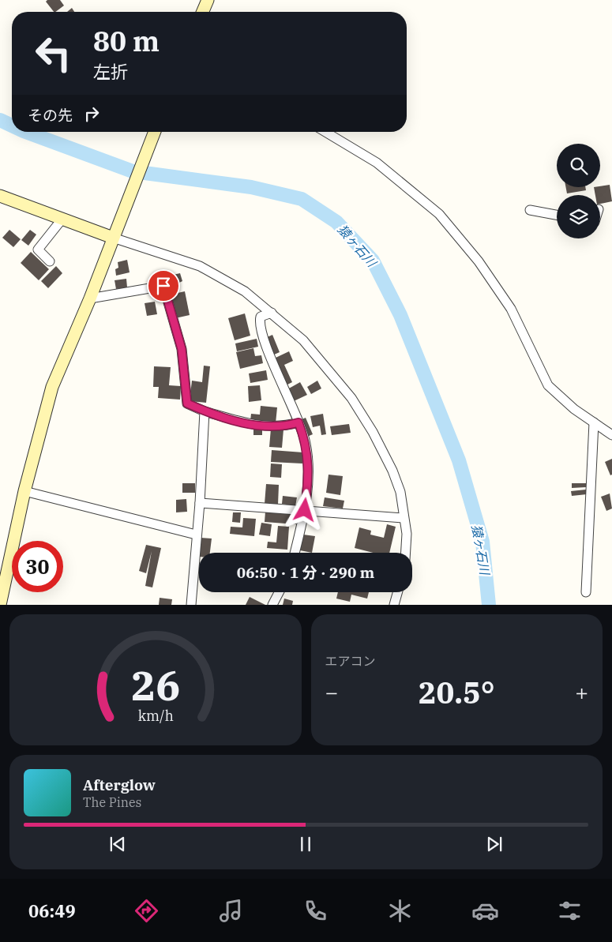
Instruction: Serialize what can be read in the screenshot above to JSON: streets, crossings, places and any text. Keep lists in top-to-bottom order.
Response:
{
  "water": ["猿ヶ石川"],
  "page": {
    "turn": ["80 m", "左折"],
    "then": "その先",
    "limit": "30",
    "trip": "06:50 · 1 分 · 290 m",
    "tile": "エアコン",
    "heat": ["−", "20.5°", "+"],
    "song": ["Afterglow", "The Pines"],
    "tabs": "06:49",
    "gauge": ["26", "km/h"]
  }
}
